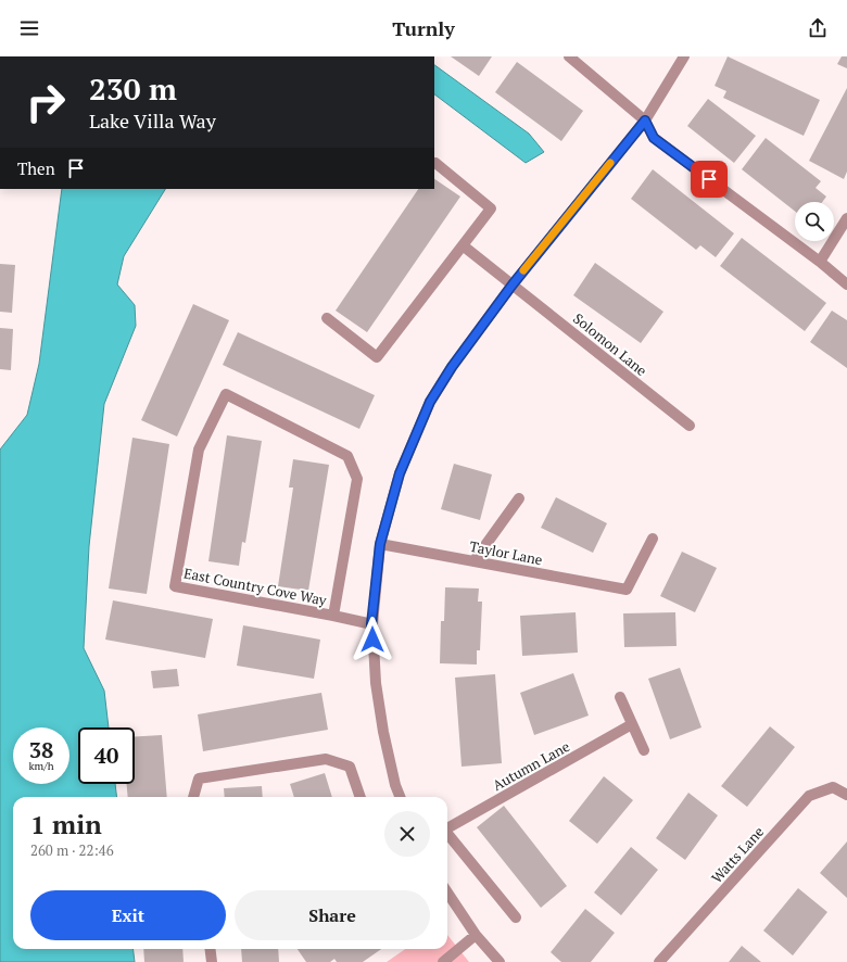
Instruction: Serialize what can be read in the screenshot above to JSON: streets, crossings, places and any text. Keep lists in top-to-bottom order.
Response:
{
  "streets": {
    "street": [
      "Solomon Lane",
      "Taylor Lane",
      "East Country Cove Way",
      "Autumn Lane",
      "Watts Lane"
    ]
  },
  "page": {
    "header": "Turnly",
    "turn": ["230 m", "Lake Villa Way"],
    "then": "Then",
    "speed": "38 km/h",
    "limit": "40",
    "heading": ["1 min", "260 m · 22:46"],
    "buttons": ["Exit", "Share"]
  }
}
